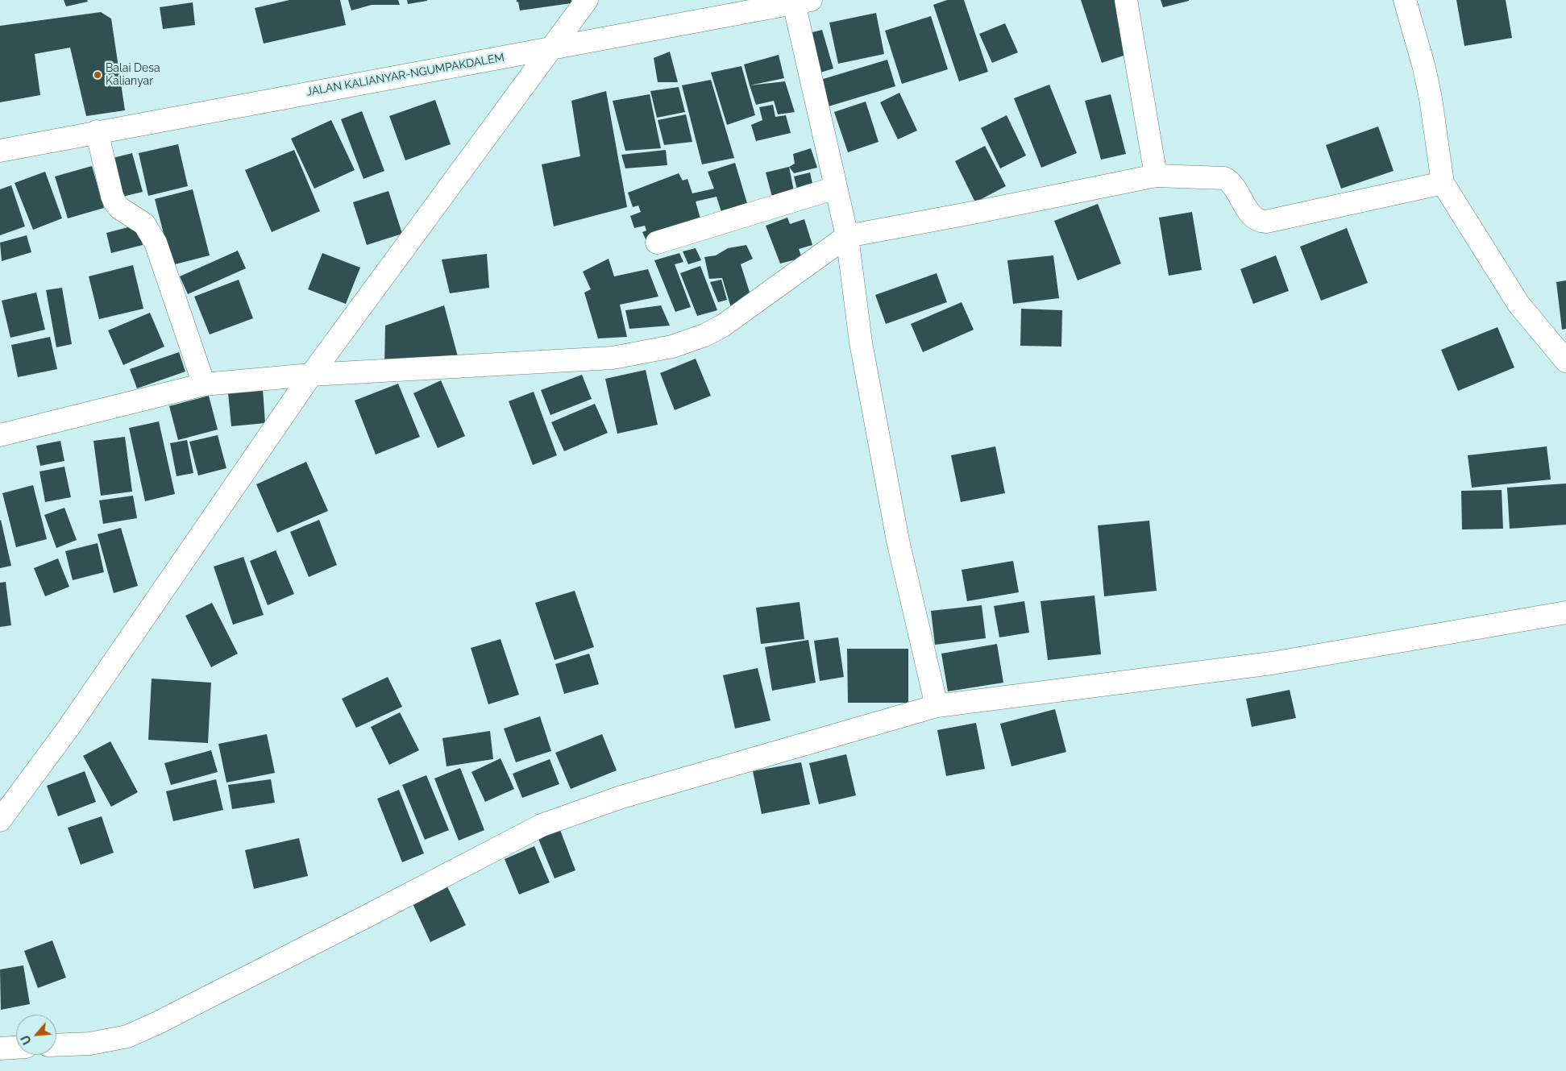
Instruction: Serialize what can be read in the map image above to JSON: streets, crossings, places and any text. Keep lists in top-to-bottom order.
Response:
{
  "streets": {
    "street": ["JALAN KALIANYAR-NGUMPAKDALEM"]
  },
  "places": ["Balai Desa Kalianyar"],
  "north": "bottom left"
}
